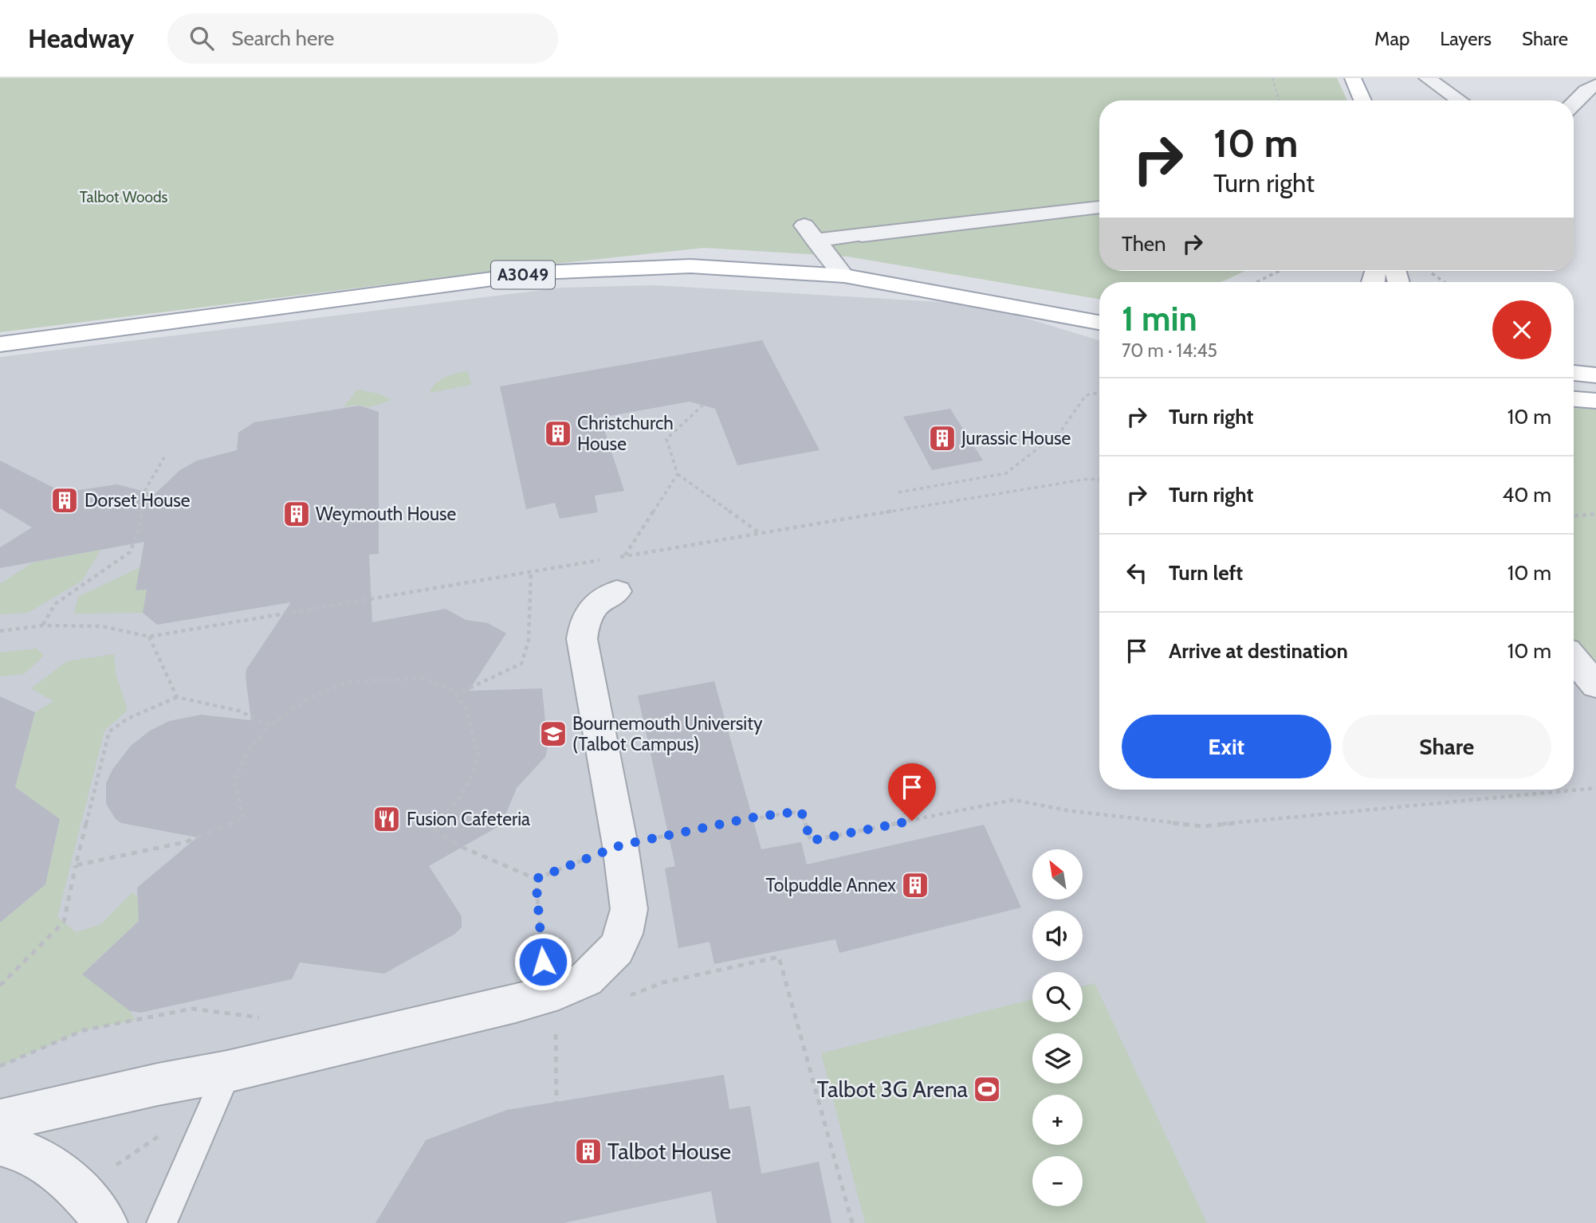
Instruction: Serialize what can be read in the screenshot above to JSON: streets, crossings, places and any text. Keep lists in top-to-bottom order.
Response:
{
  "streets": {
    "main road": ["A3049"]
  },
  "parks": ["Talbot Woods"],
  "places": {
    "building": [
      "Christchurch House",
      "Jurassic House",
      "Dorset House",
      "Weymouth House",
      "Tolpuddle Annex",
      "Talbot House"
    ],
    "school or university": ["Bournemouth University (Talbot Campus)"],
    "restaurant": ["Fusion Cafeteria"],
    "sports": ["Talbot 3G Arena"]
  },
  "north": "top left",
  "page": {
    "header": "Headway",
    "search": "Search here",
    "nav": ["Map", "Layers", "Share"],
    "turn": ["10 m", "Turn right"],
    "then": "Then",
    "heading": ["1 min", "70 m · 14:45"],
    "list": [
      {
        "name": "Turn right",
        "value": "10 m"
      },
      {
        "name": "Turn right",
        "value": "40 m"
      },
      {
        "name": "Turn left",
        "value": "10 m"
      },
      {
        "name": "Arrive at destination",
        "value": "10 m"
      }
    ],
    "buttons": ["Exit", "Share"],
    "map_buttons": ["+", "−"]
  }
}
